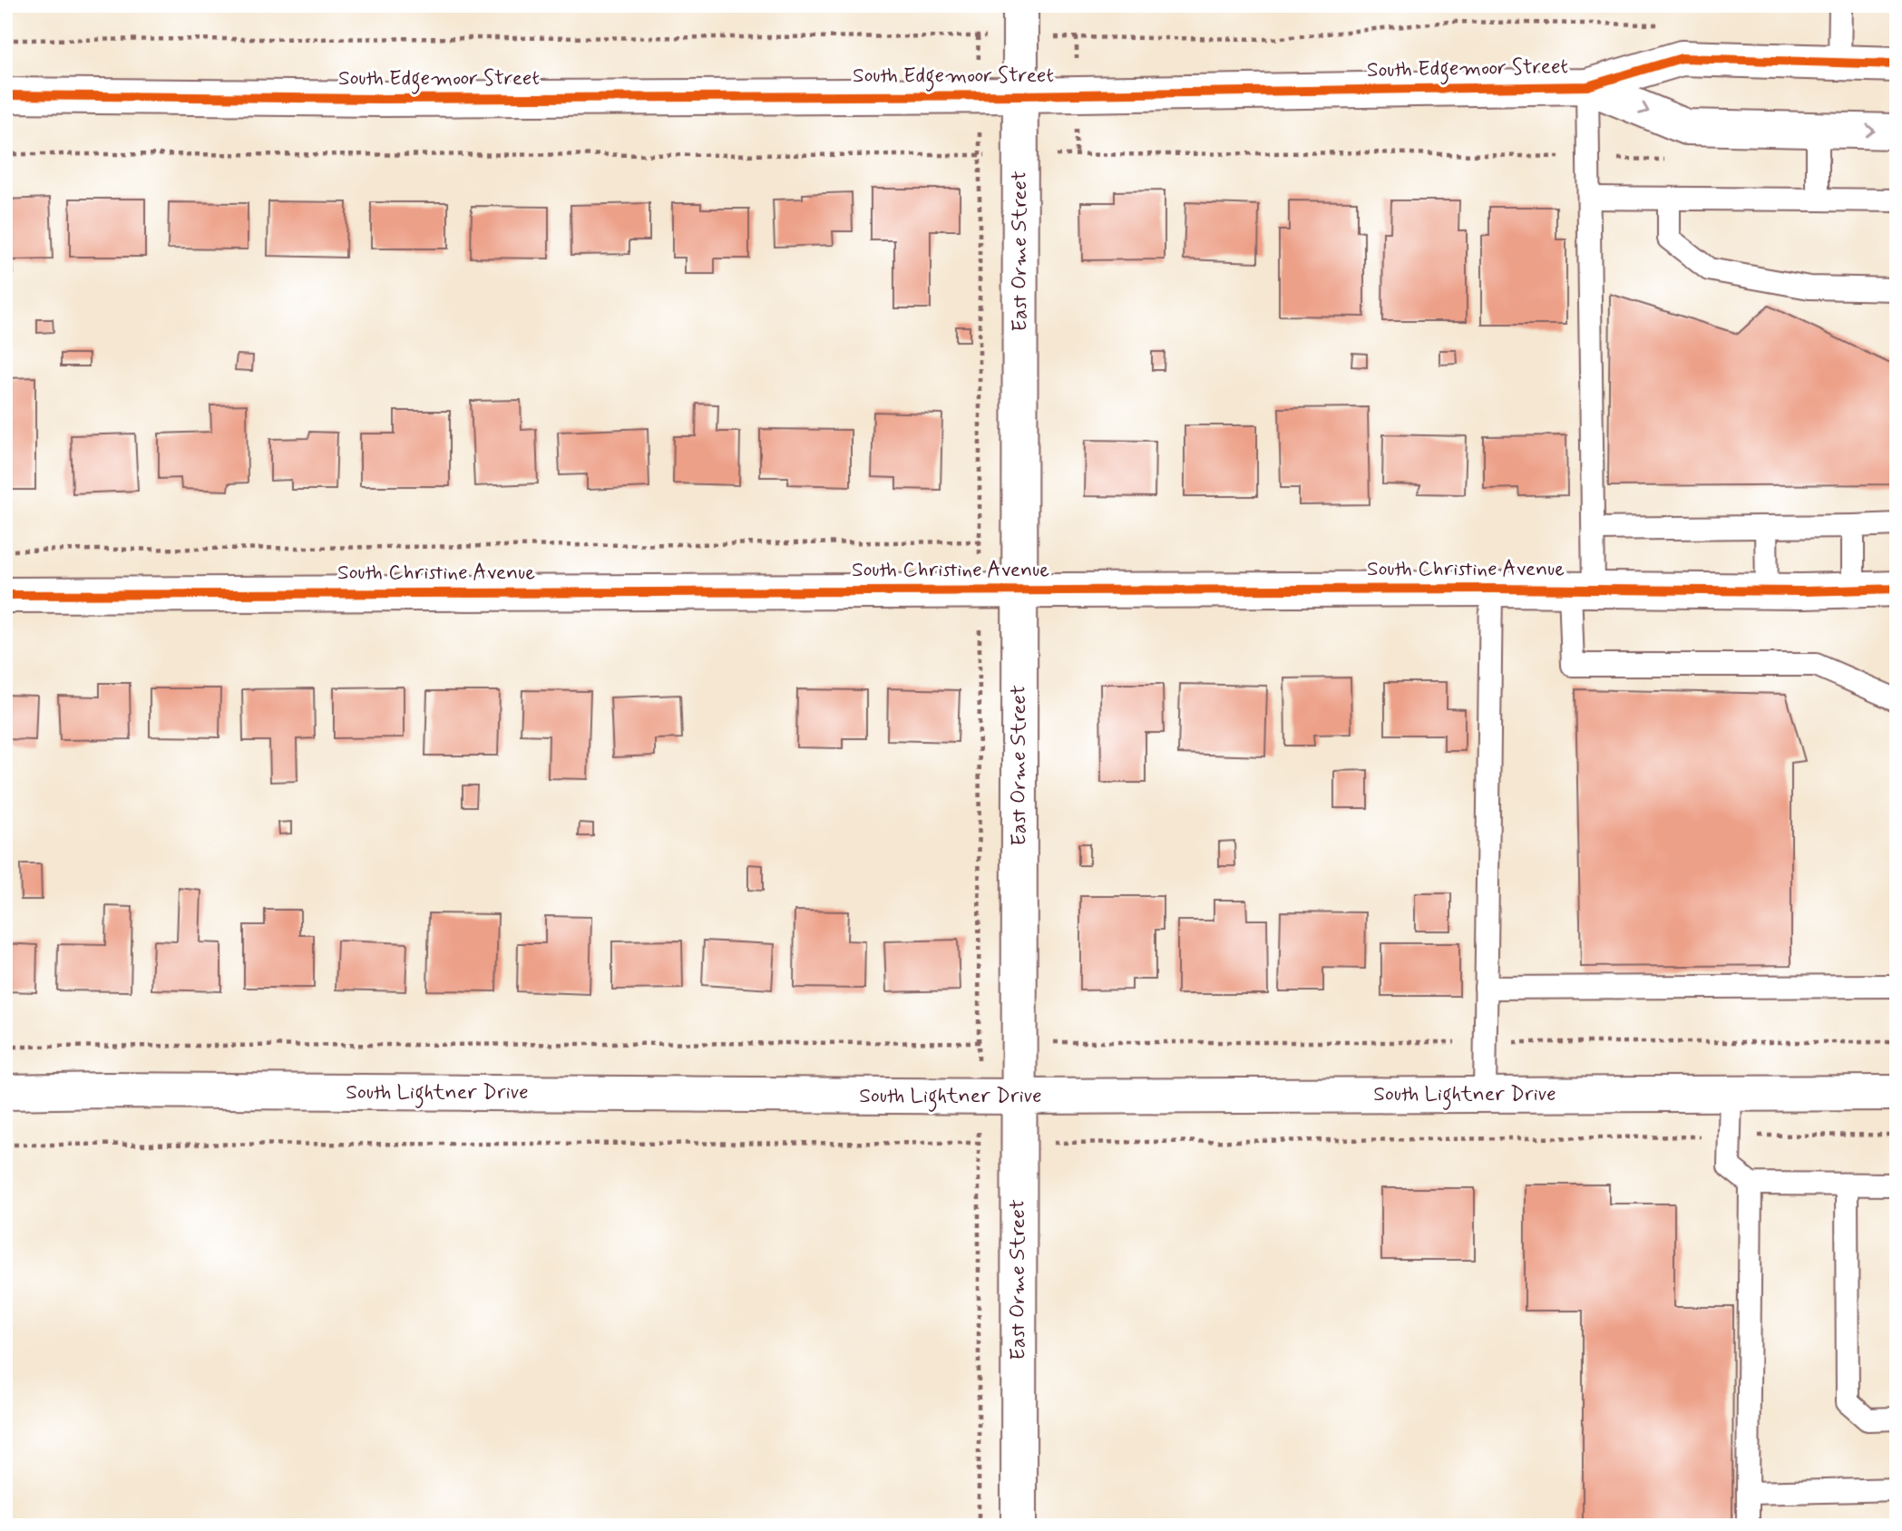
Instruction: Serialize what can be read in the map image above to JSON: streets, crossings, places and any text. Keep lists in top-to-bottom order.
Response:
{
  "streets": {
    "street": [
      "South Edgemoor Street",
      "East Orme Street",
      "South Christine Avenue",
      "South Lightner Drive"
    ]
  },
  "crossings": [
    ["South Edgemoor Street", "East Orme Street"],
    ["East Orme Street", "South Christine Avenue"],
    ["East Orme Street", "South Lightner Drive"]
  ]
}
